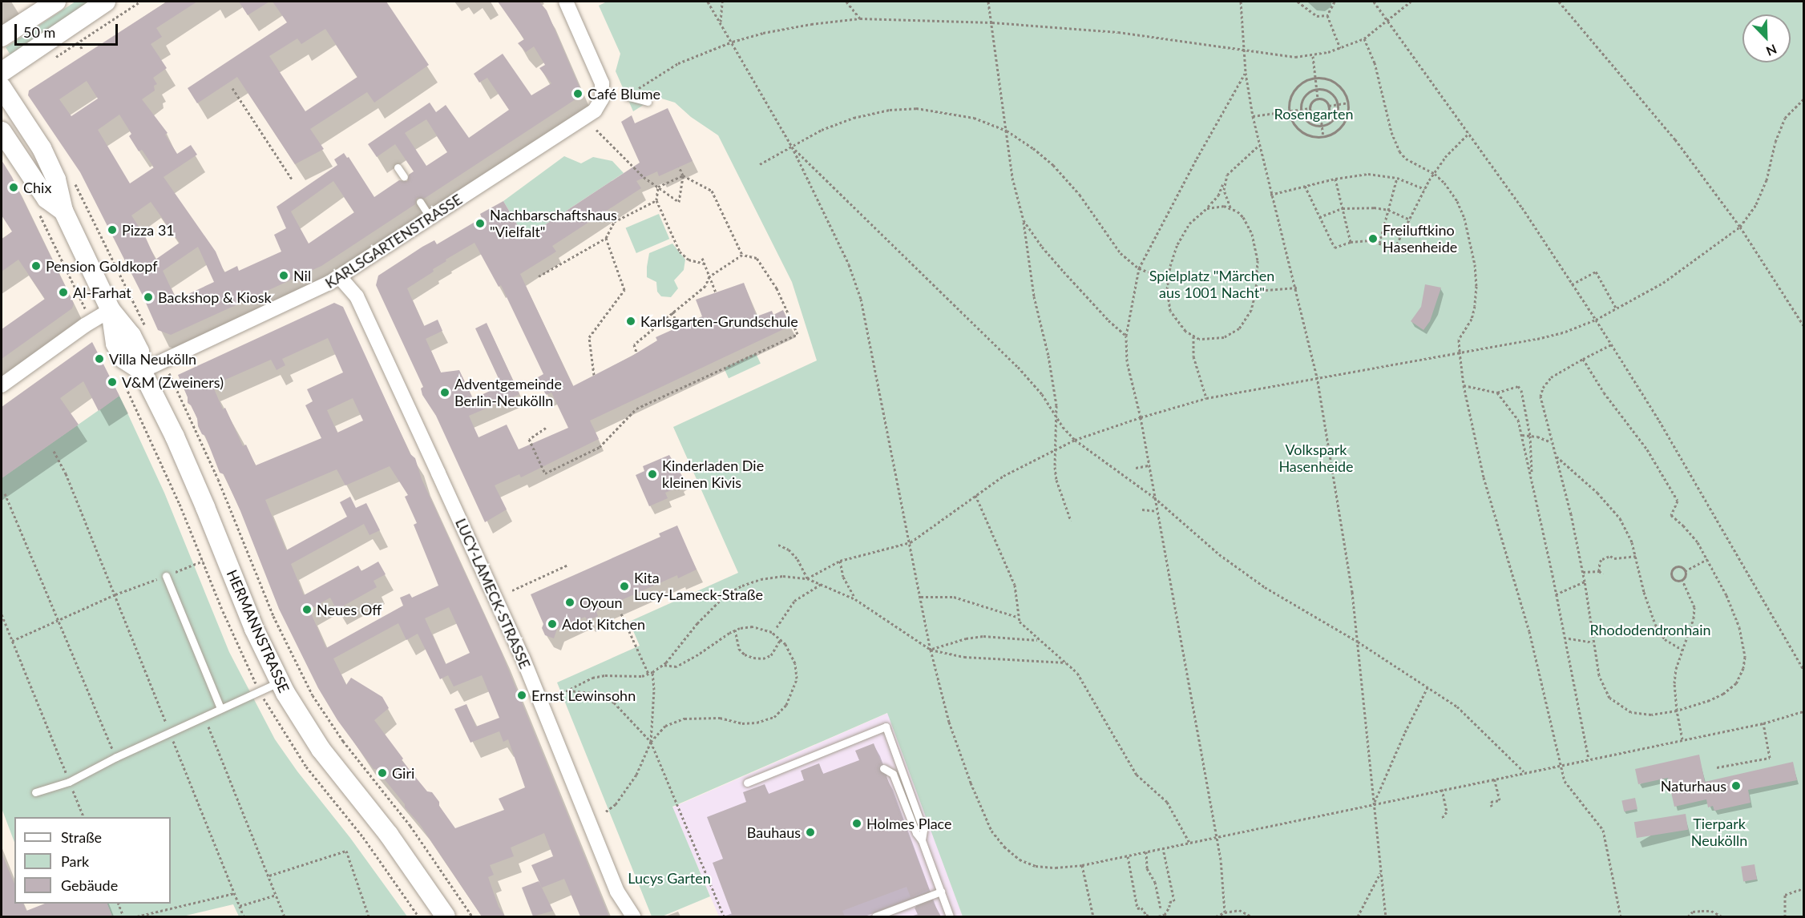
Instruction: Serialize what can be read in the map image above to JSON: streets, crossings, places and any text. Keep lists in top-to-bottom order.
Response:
{
  "streets": {
    "main road": ["HERMANNSTRASSE"],
    "street": ["KARLSGARTENSTRASSE", "LUCY-LAMECK-STRASSE"]
  },
  "crossings": [
    ["KARLSGARTENSTRASSE", "LUCY-LAMECK-STRASSE"],
    ["KARLSGARTENSTRASSE", "HERMANNSTRASSE"]
  ],
  "parks": [
    "Rosengarten",
    "Spielplatz \"Märchen aus 1001 Nacht\"",
    "Volkspark Hasenheide",
    "Rhododendronhain",
    "Tierpark Neukölln",
    "Lucys Garten"
  ],
  "places": [
    "Café Blume",
    "Chix",
    "Nachbarschaftshaus \"Vielfalt\"",
    "Pizza 31",
    "Freiluftkino Hasenheide",
    "Pension Goldkopf",
    "Nil",
    "Al-Farhat",
    "Backshop & Kiosk",
    "Karlsgarten-Grundschule",
    "Villa Neukölln",
    "V&M (Zweiners)",
    "Adventgemeinde Berlin-Neukölln",
    "Kinderladen Die kleinen Kivis",
    "Kita Lucy-Lameck-Straße",
    "Oyoun",
    "Neues Off",
    "Adot Kitchen",
    "Ernst Lewinsohn",
    "Giri",
    "Naturhaus",
    "Holmes Place",
    "Bauhaus"
  ],
  "legend": ["Straße", "Park", "Gebäude"],
  "scale_bar": "50 m",
  "north": "bottom right"
}
